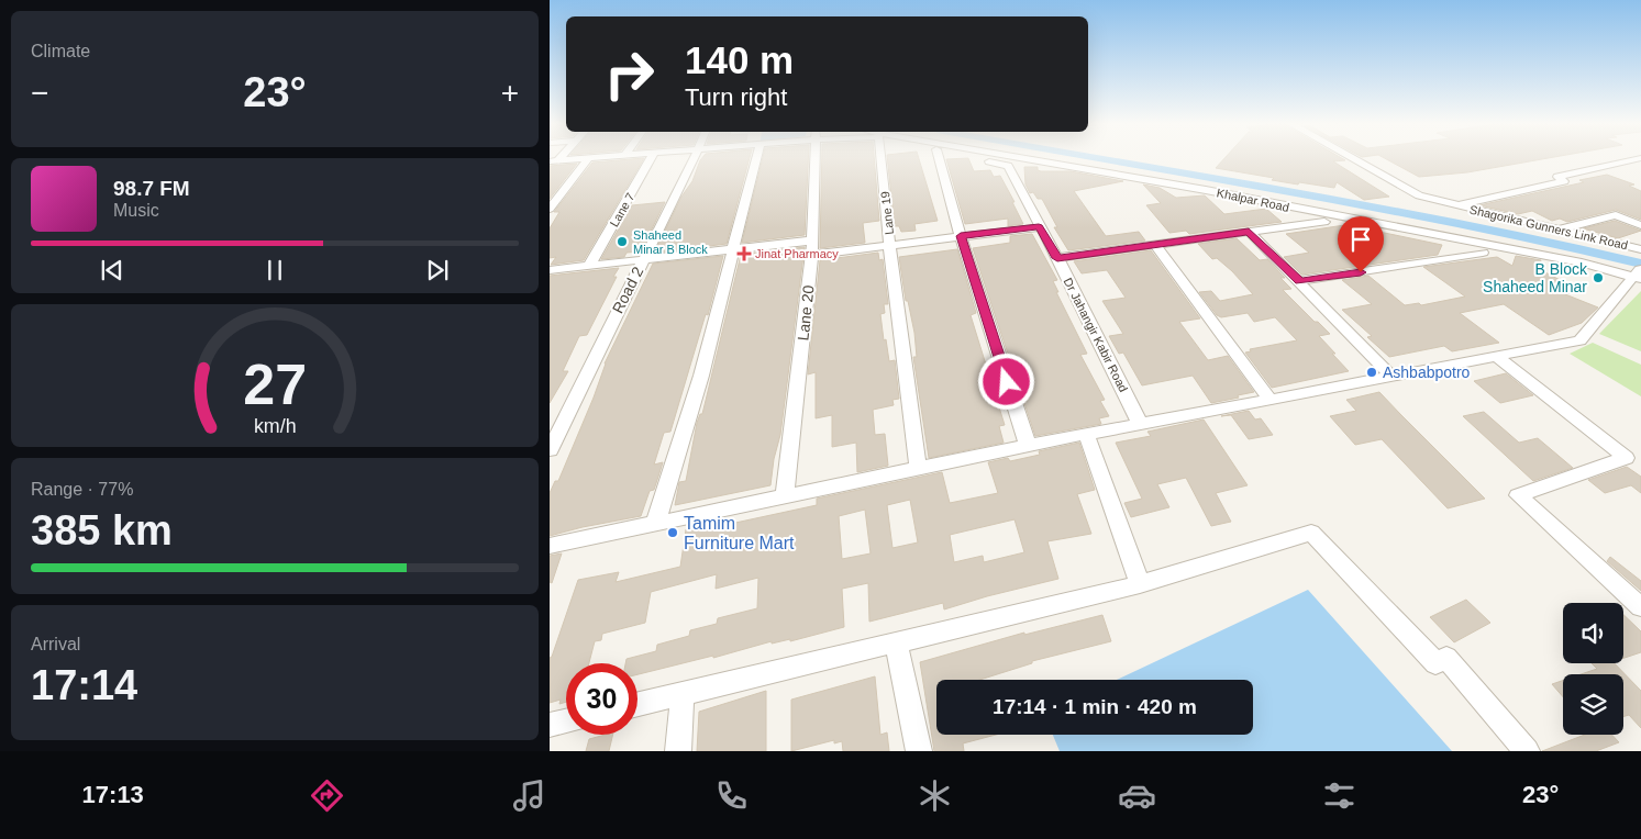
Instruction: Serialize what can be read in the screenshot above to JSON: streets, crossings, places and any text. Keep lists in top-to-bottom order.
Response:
{
  "streets": {
    "street": [
      "Khalpar Road",
      "Lane 7",
      "Lane 19",
      "Shagorika Gunners Link Road",
      "Road 2",
      "Lane 20",
      "Dr Jahangir Kabir Road"
    ]
  },
  "places": {
    "other": [
      "Shaheed Minar B Block",
      "B Block Shaheed Minar",
      "Ashbabpotro",
      "Tamim Furniture Mart"
    ],
    "health": ["Jinat Pharmacy"]
  },
  "page": {
    "tile": [
      "Climate",
      ["Range · 77%", "385 km"],
      ["Arrival", "17:14"]
    ],
    "turn": ["140 m", "Turn right"],
    "heat": ["−", "23°", "+"],
    "song": ["98.7 FM", "Music"],
    "limit": "30",
    "trip": "17:14 · 1 min · 420 m",
    "tabs": ["17:13", "23°"],
    "gauge": ["27", "km/h"]
  }
}
